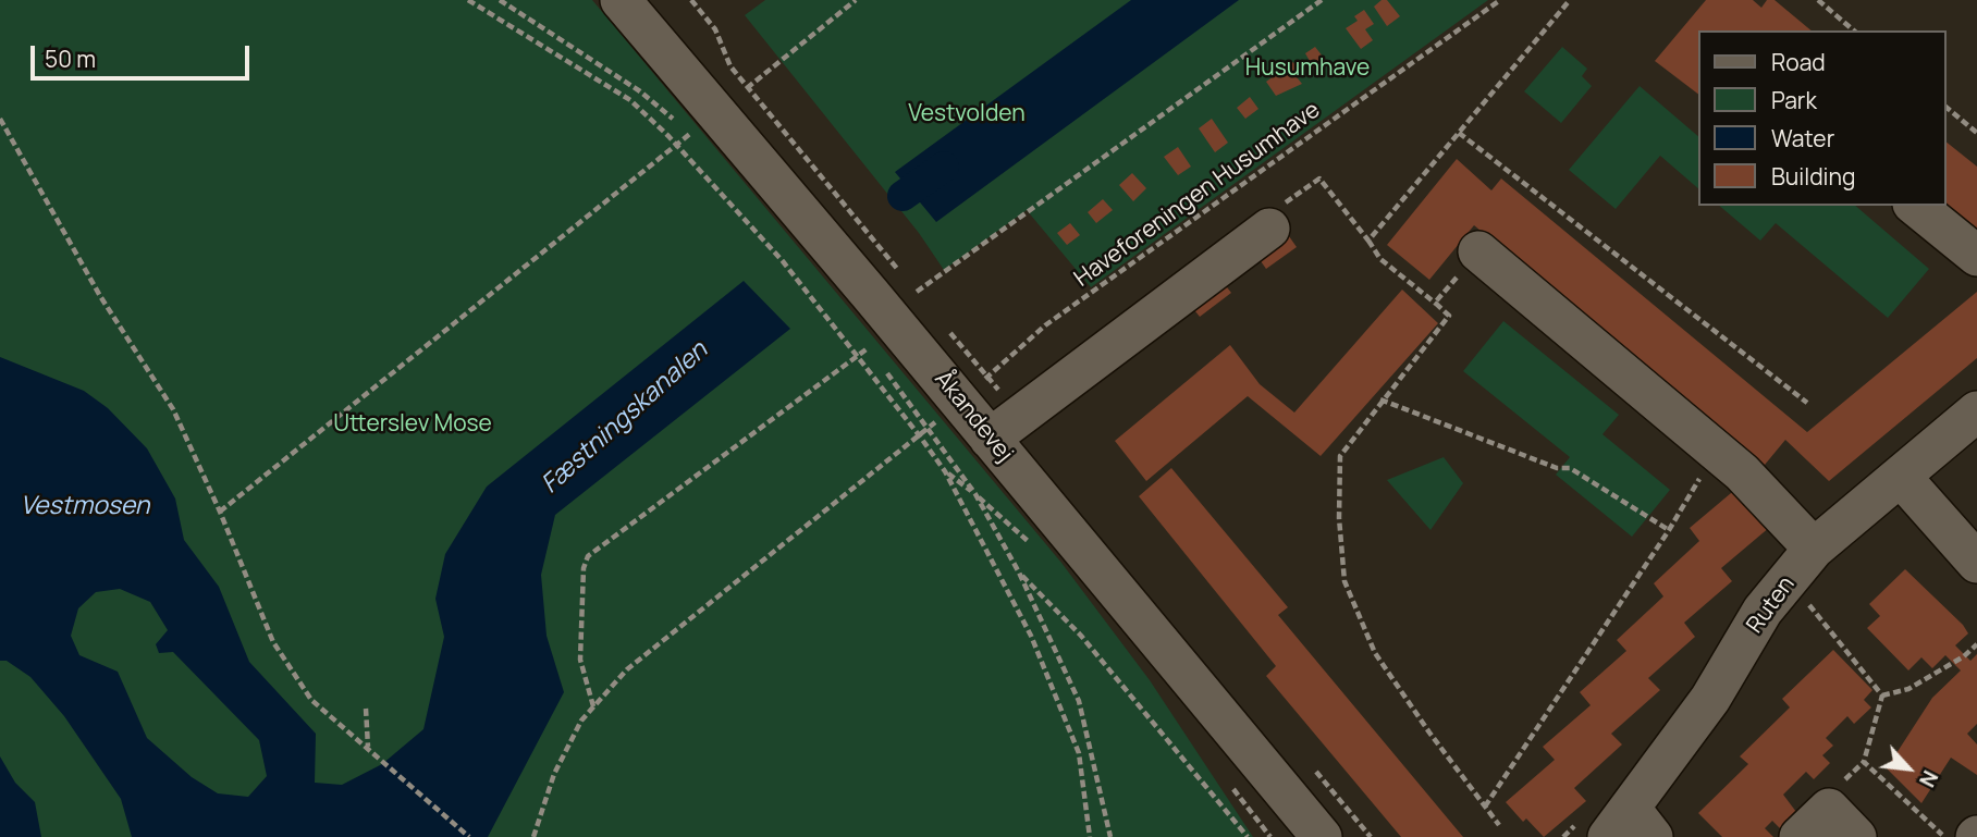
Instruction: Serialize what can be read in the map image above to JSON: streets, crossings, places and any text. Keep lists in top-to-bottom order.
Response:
{
  "streets": {
    "street": ["Åkandevej", "Ruten"],
    "path": ["Haveforeningen Husumhave"]
  },
  "crossings": [
    ["Haveforeningen Husumhave", "Åkandevej"]
  ],
  "water": ["Fæstningskanalen", "Vestmosen"],
  "parks": ["Husumhave", "Vestvolden", "Utterslev Mose"],
  "legend": [
    "Road",
    "Park",
    "Water",
    "Building"
  ],
  "scale_bar": "50 m",
  "north": "bottom right"
}
